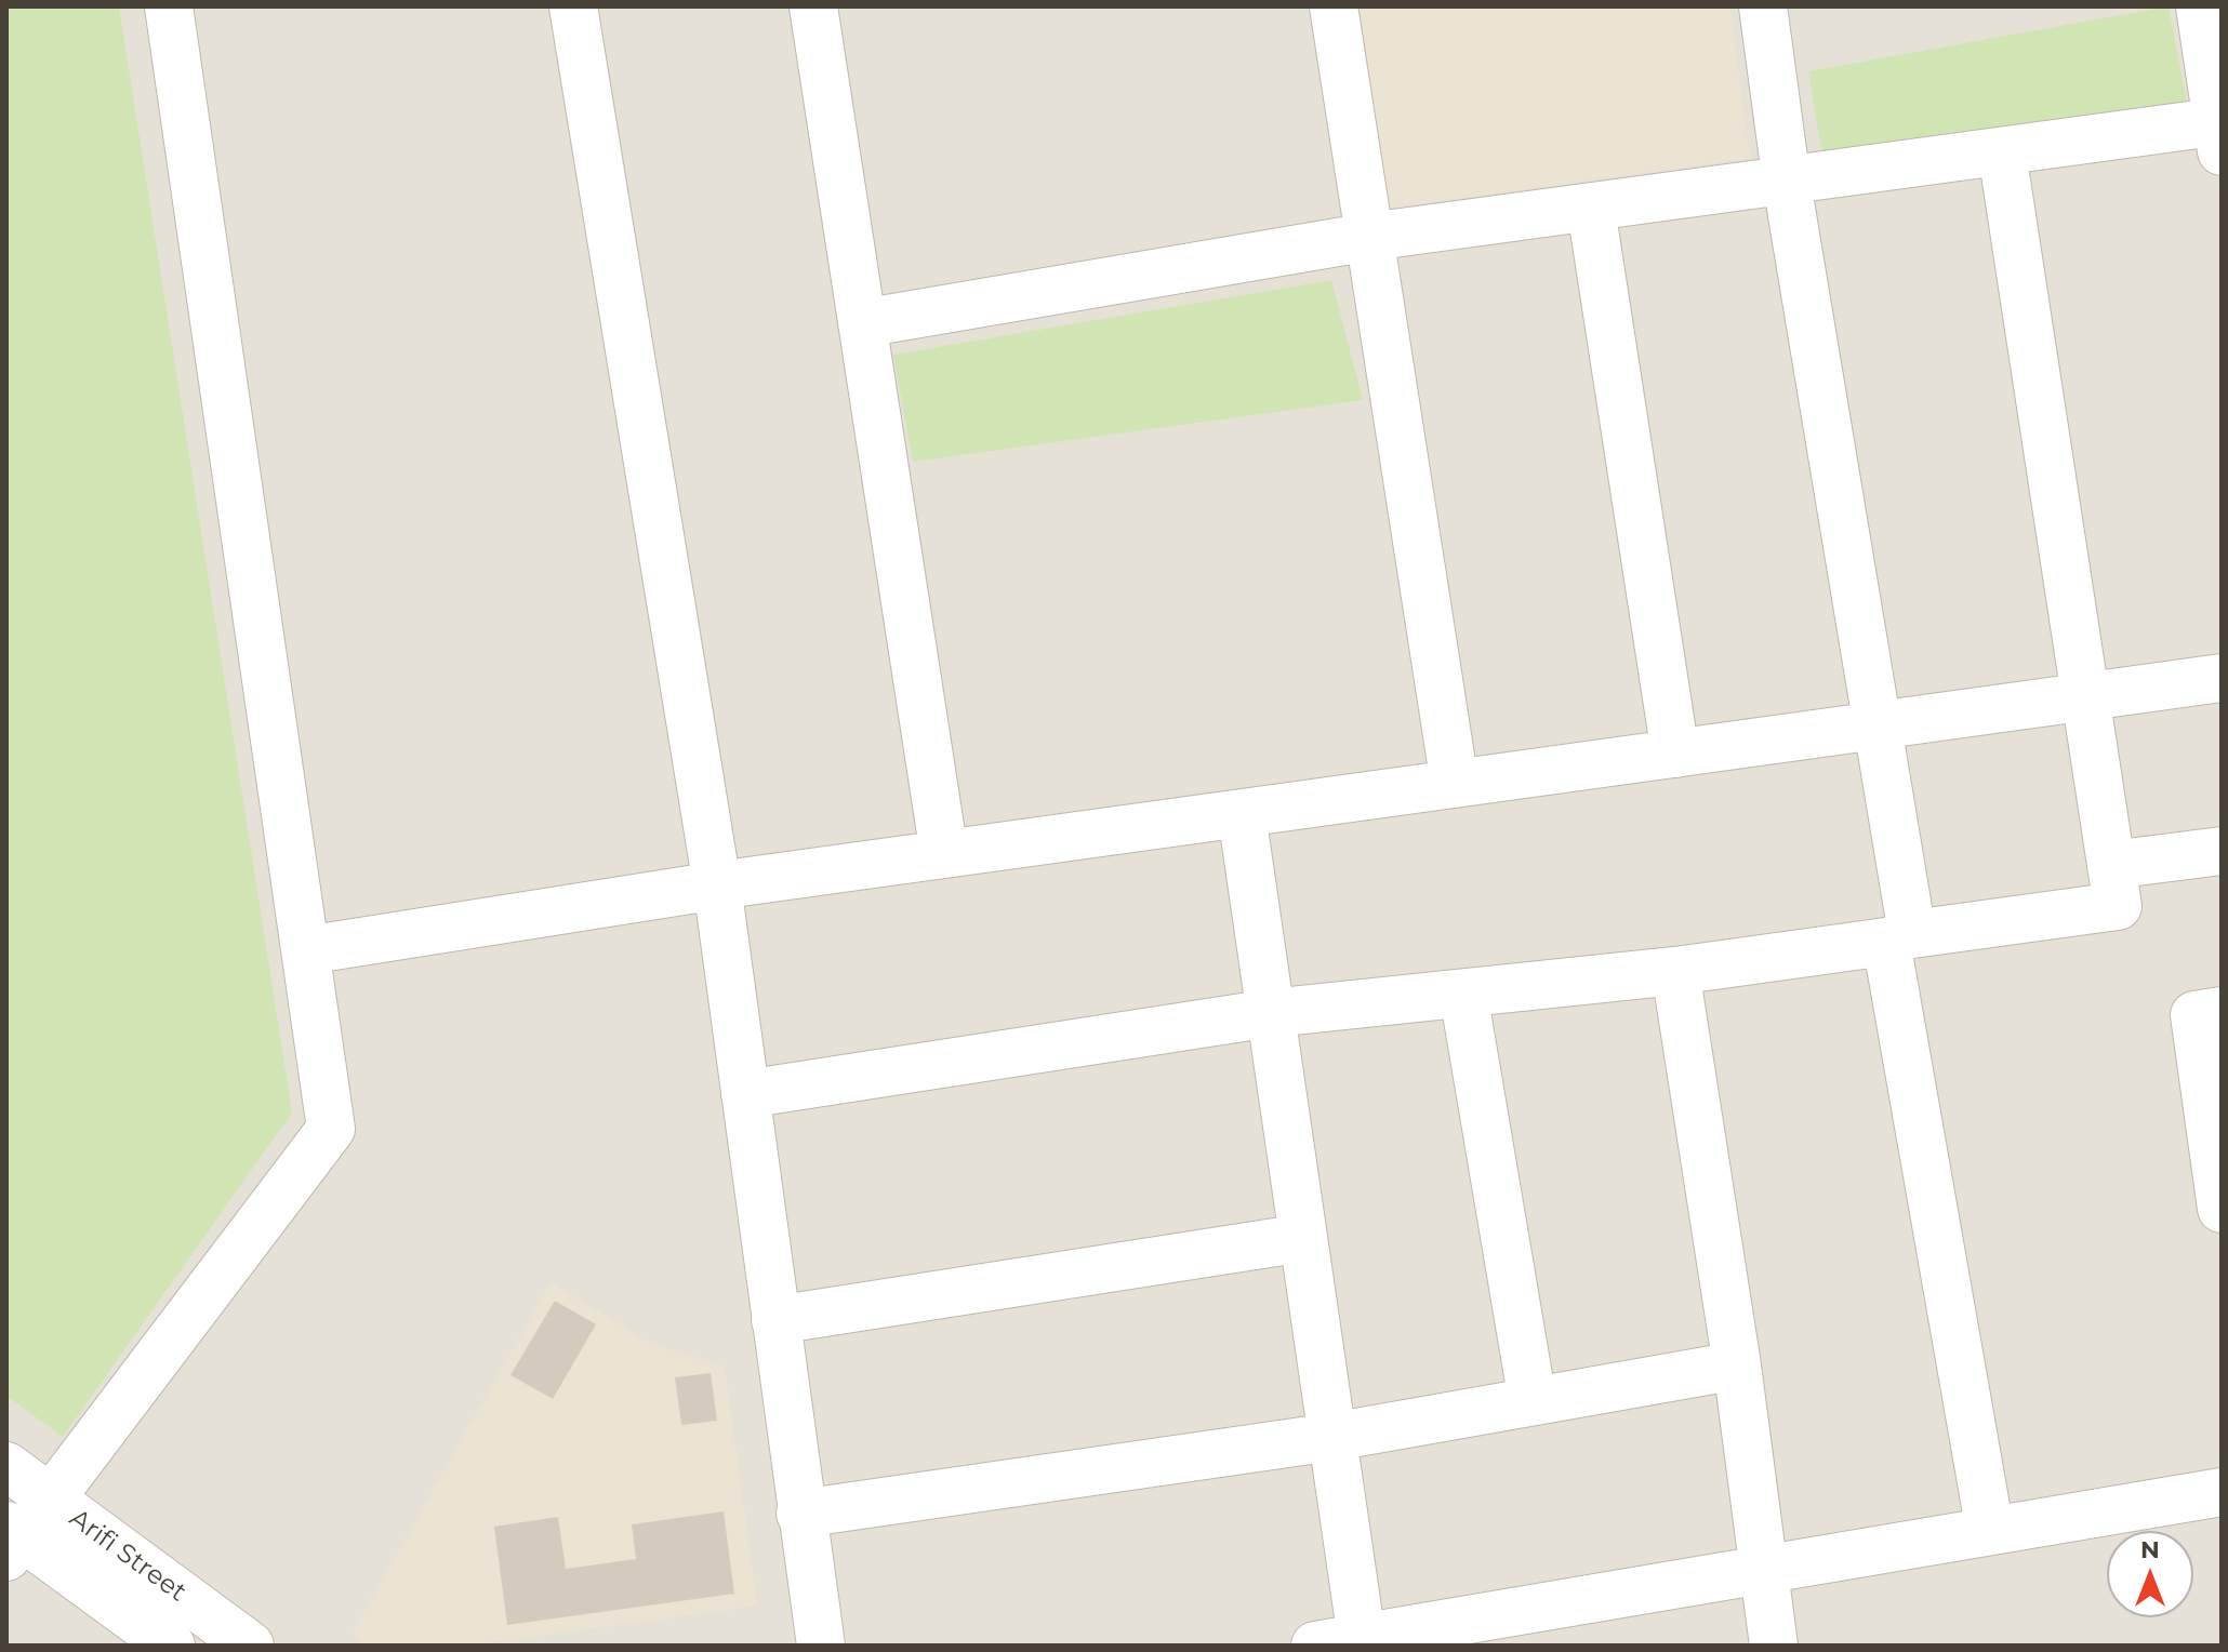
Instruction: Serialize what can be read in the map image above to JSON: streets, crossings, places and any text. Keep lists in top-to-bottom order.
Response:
{
  "streets": {
    "street": ["Arifi Street"]
  },
  "north": "top"
}
